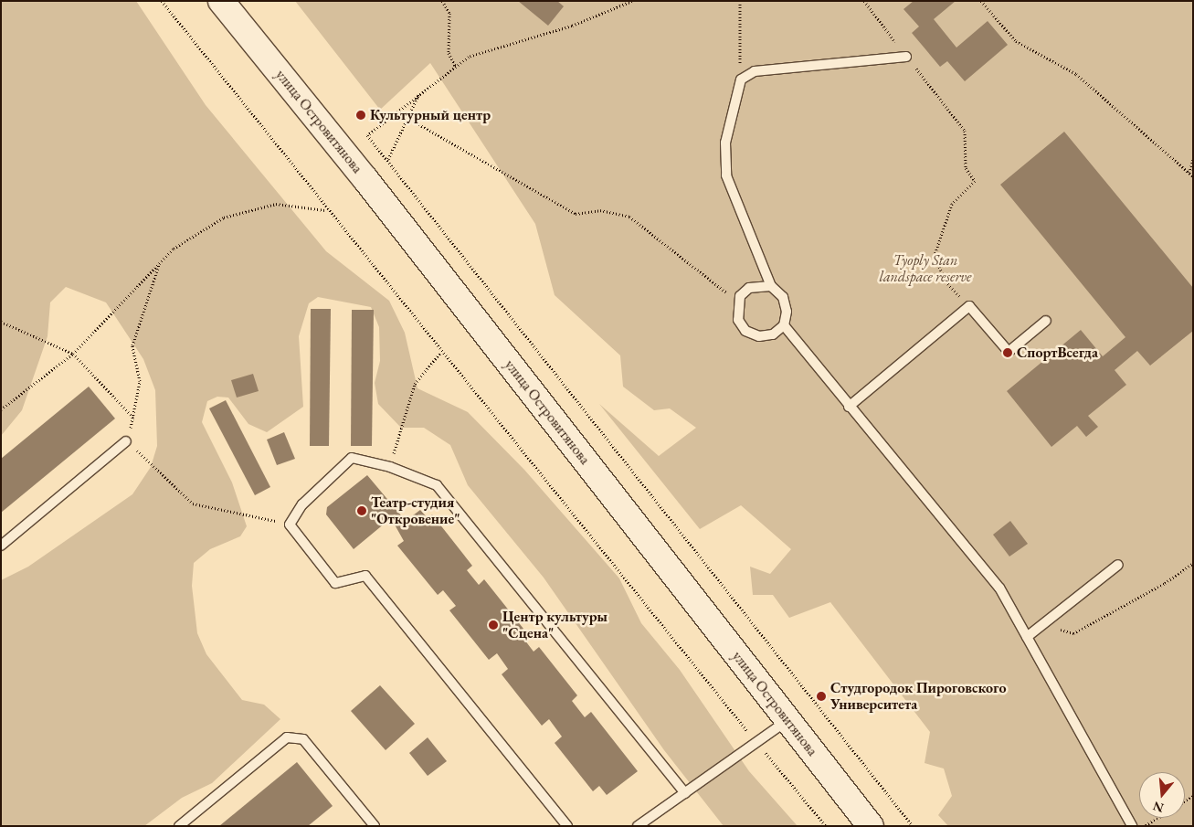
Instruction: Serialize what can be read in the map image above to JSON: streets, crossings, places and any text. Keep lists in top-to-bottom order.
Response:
{
  "streets": {
    "main road": ["улица Островитянова"]
  },
  "parks": ["Tyoply Stan landspace reserve"],
  "places": [
    "Культурный центр",
    "СпортВсегда",
    "Театр-студия \"Откровение\"",
    "Центр культуры \"Сцена\"",
    "Студгородок Пироговского Университета"
  ],
  "north": "bottom"
}
